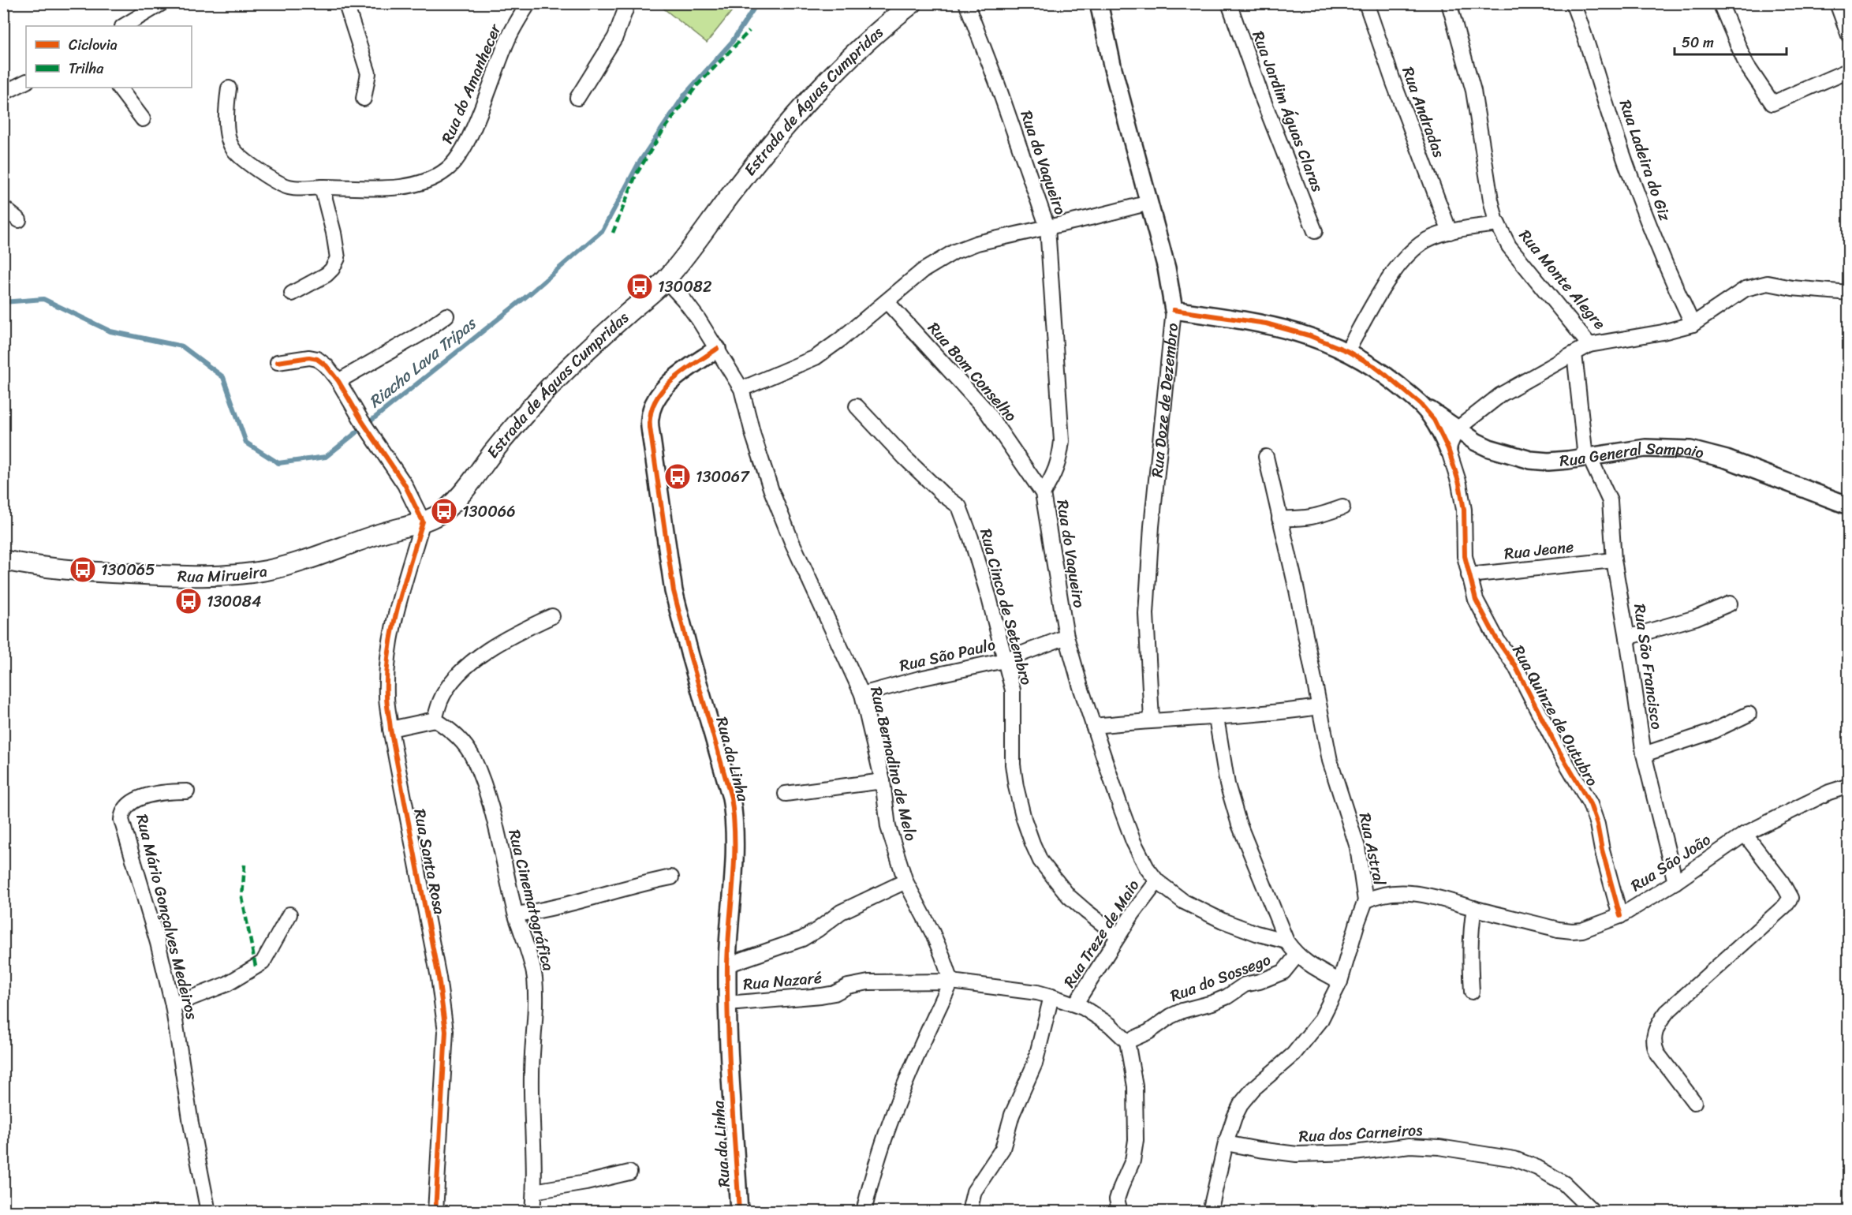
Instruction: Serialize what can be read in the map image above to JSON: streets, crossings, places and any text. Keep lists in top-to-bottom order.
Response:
{
  "streets": {
    "main road": ["Estrada de Águas Cumpridas", "Rua Mirueira"],
    "street": [
      "Rua do Amanhecer",
      "Rua Jardim Águas Claras",
      "Rua Andradas",
      "Rua Ladeira do Giz",
      "Rua do Vaqueiro",
      "Rua Monte Alegre",
      "Rua Bom Conselho",
      "Rua Doze de Dezembro",
      "Rua General Sampaio",
      "Rua Jeane",
      "Rua Cinco de Setembro",
      "Rua São Paulo",
      "Rua São Francisco",
      "Rua Quinze de Outubro",
      "Rua da Linha",
      "Rua Bernadino de Melo",
      "Rua Astral",
      "Rua Santa Rosa",
      "Rua São João",
      "Rua Cinematográfica",
      "Rua Mário Gonçalves Medeiros",
      "Rua Treze de Maio",
      "Rua do Sossego",
      "Rua Nazaré",
      "Rua dos Carneiros"
    ]
  },
  "crossings": [
    ["Estrada de Águas Cumpridas", "Rua Mirueira"],
    ["Estrada de Águas Cumpridas", "Rua Bernadino de Melo"],
    ["Estrada de Águas Cumpridas", "Rua Santa Rosa"],
    ["Rua Ladeira do Giz", "Rua Monte Alegre"],
    ["Rua do Vaqueiro", "Rua Bom Conselho"],
    ["Rua do Vaqueiro", "Rua São Paulo"],
    ["Rua do Vaqueiro", "Rua Treze de Maio"],
    ["Rua Doze de Dezembro", "Rua General Sampaio"],
    ["Rua General Sampaio", "Rua São Francisco"],
    ["Rua General Sampaio", "Rua Quinze de Outubro"],
    ["Rua Jeane", "Rua São Francisco"],
    ["Rua Jeane", "Rua Quinze de Outubro"],
    ["Rua Cinco de Setembro", "Rua São Paulo"],
    ["Rua Cinco de Setembro", "Rua Treze de Maio"],
    ["Rua São Paulo", "Rua Bernadino de Melo"],
    ["Rua São Francisco", "Rua São João"],
    ["Rua Quinze de Outubro", "Rua São João"],
    ["Rua da Linha", "Rua Bernadino de Melo"],
    ["Rua da Linha", "Rua Nazaré"],
    ["Rua Bernadino de Melo", "Rua Nazaré"],
    ["Rua Astral", "Rua São João"],
    ["Rua Astral", "Rua dos Carneiros"]
  ],
  "water": ["Riacho Lava Tripas"],
  "places": {
    "bus stop": [
      "130082",
      "130067",
      "130066",
      "130065",
      "130084"
    ]
  },
  "legend": ["Ciclovia", "Trilha"],
  "scale_bar": "50 m"
}
